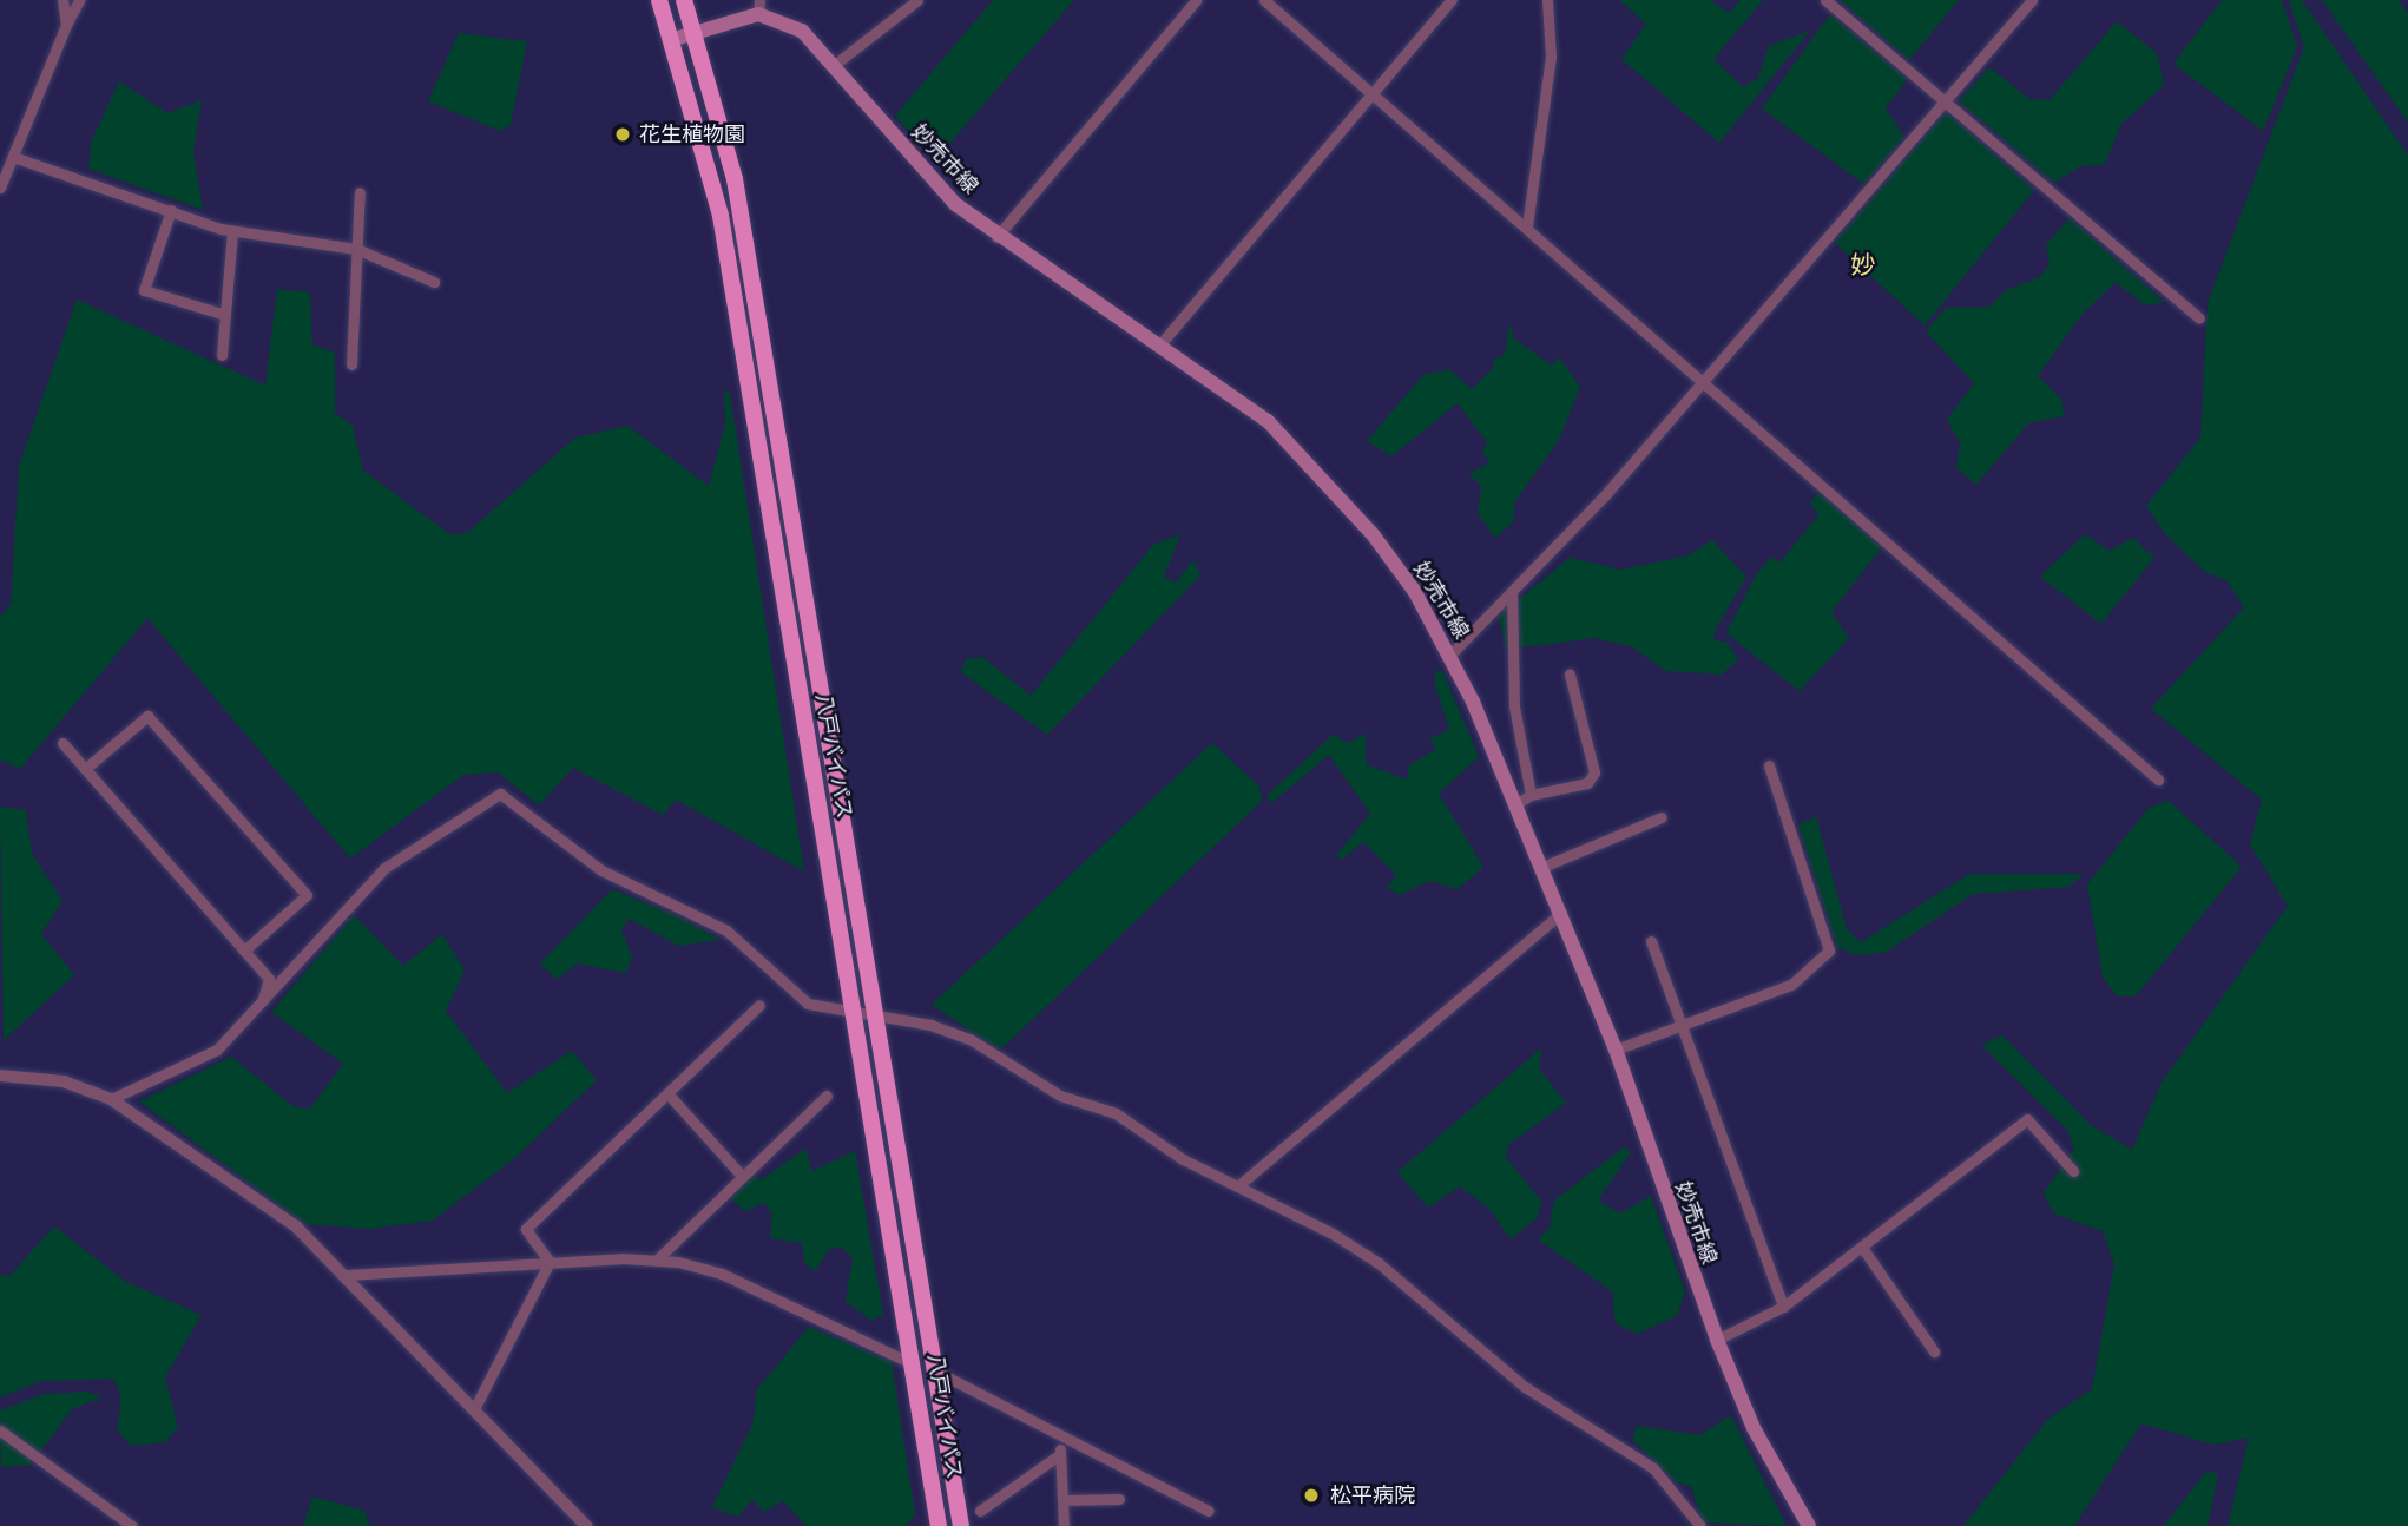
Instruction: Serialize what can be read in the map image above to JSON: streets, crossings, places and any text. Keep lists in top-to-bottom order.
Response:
{
  "streets": {
    "highway": ["八戸バイパス"],
    "main road": ["妙売市線"]
  },
  "crossings": [
    ["妙売市線", "八戸バイパス"]
  ],
  "districts": ["妙"],
  "places": ["花生植物園", "松平病院"]
}
